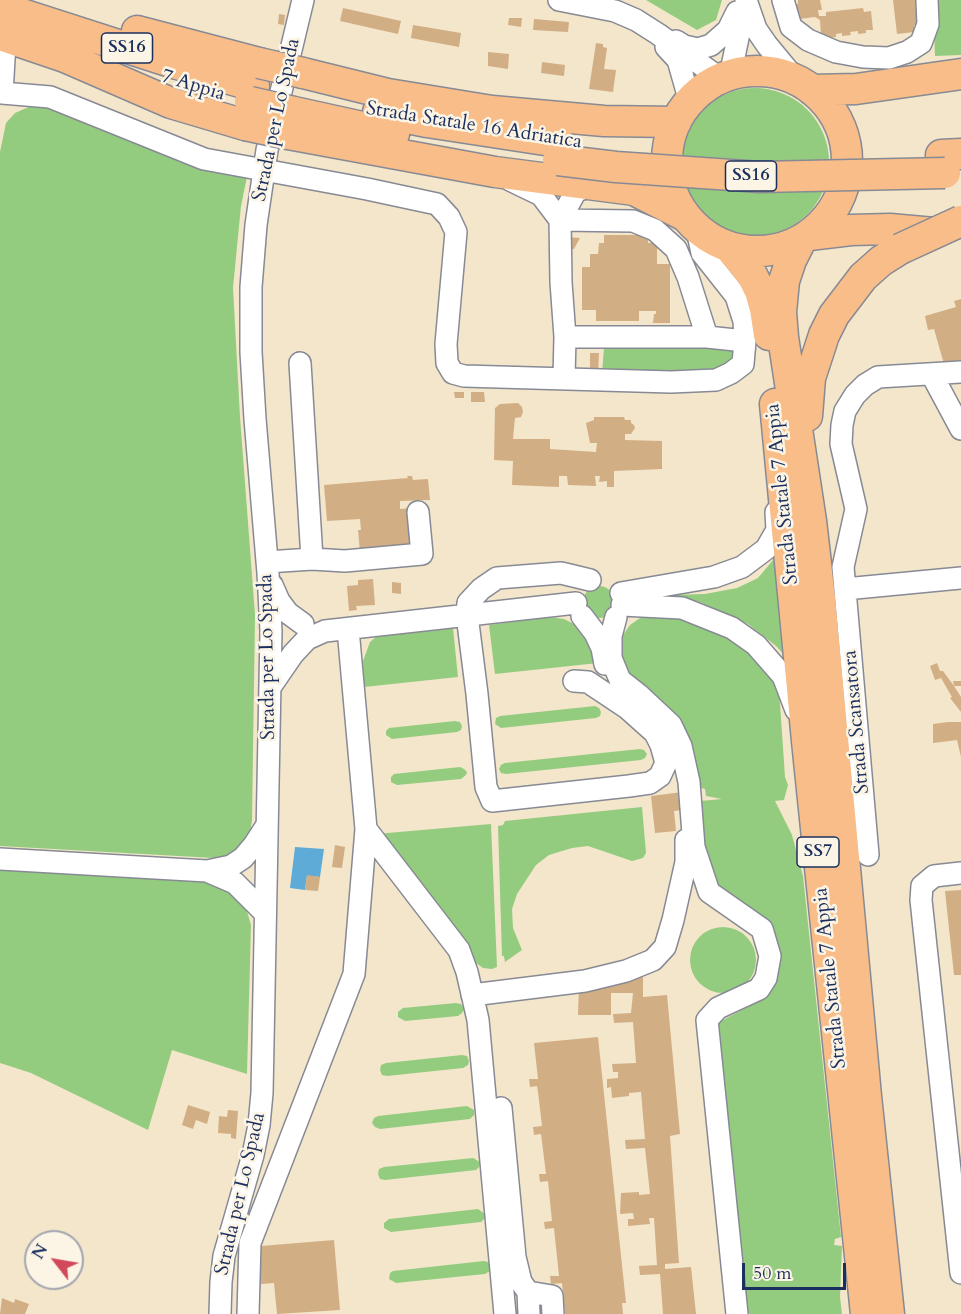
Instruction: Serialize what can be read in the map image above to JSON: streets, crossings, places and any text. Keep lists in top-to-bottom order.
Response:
{
  "streets": {
    "highway": [
      "SS16",
      "7 Appia",
      "Strada Statale 16 Adriatica",
      "Strada Statale 7 Appia",
      "SS7"
    ],
    "street": ["Strada per Lo Spada", "Strada Scansatora"]
  },
  "crossings": [
    ["7 Appia", "Strada Statale 16 Adriatica"],
    ["Strada Statale 7 Appia", "SS7"]
  ],
  "scale_bar": "50 m",
  "north": "top left"
}
